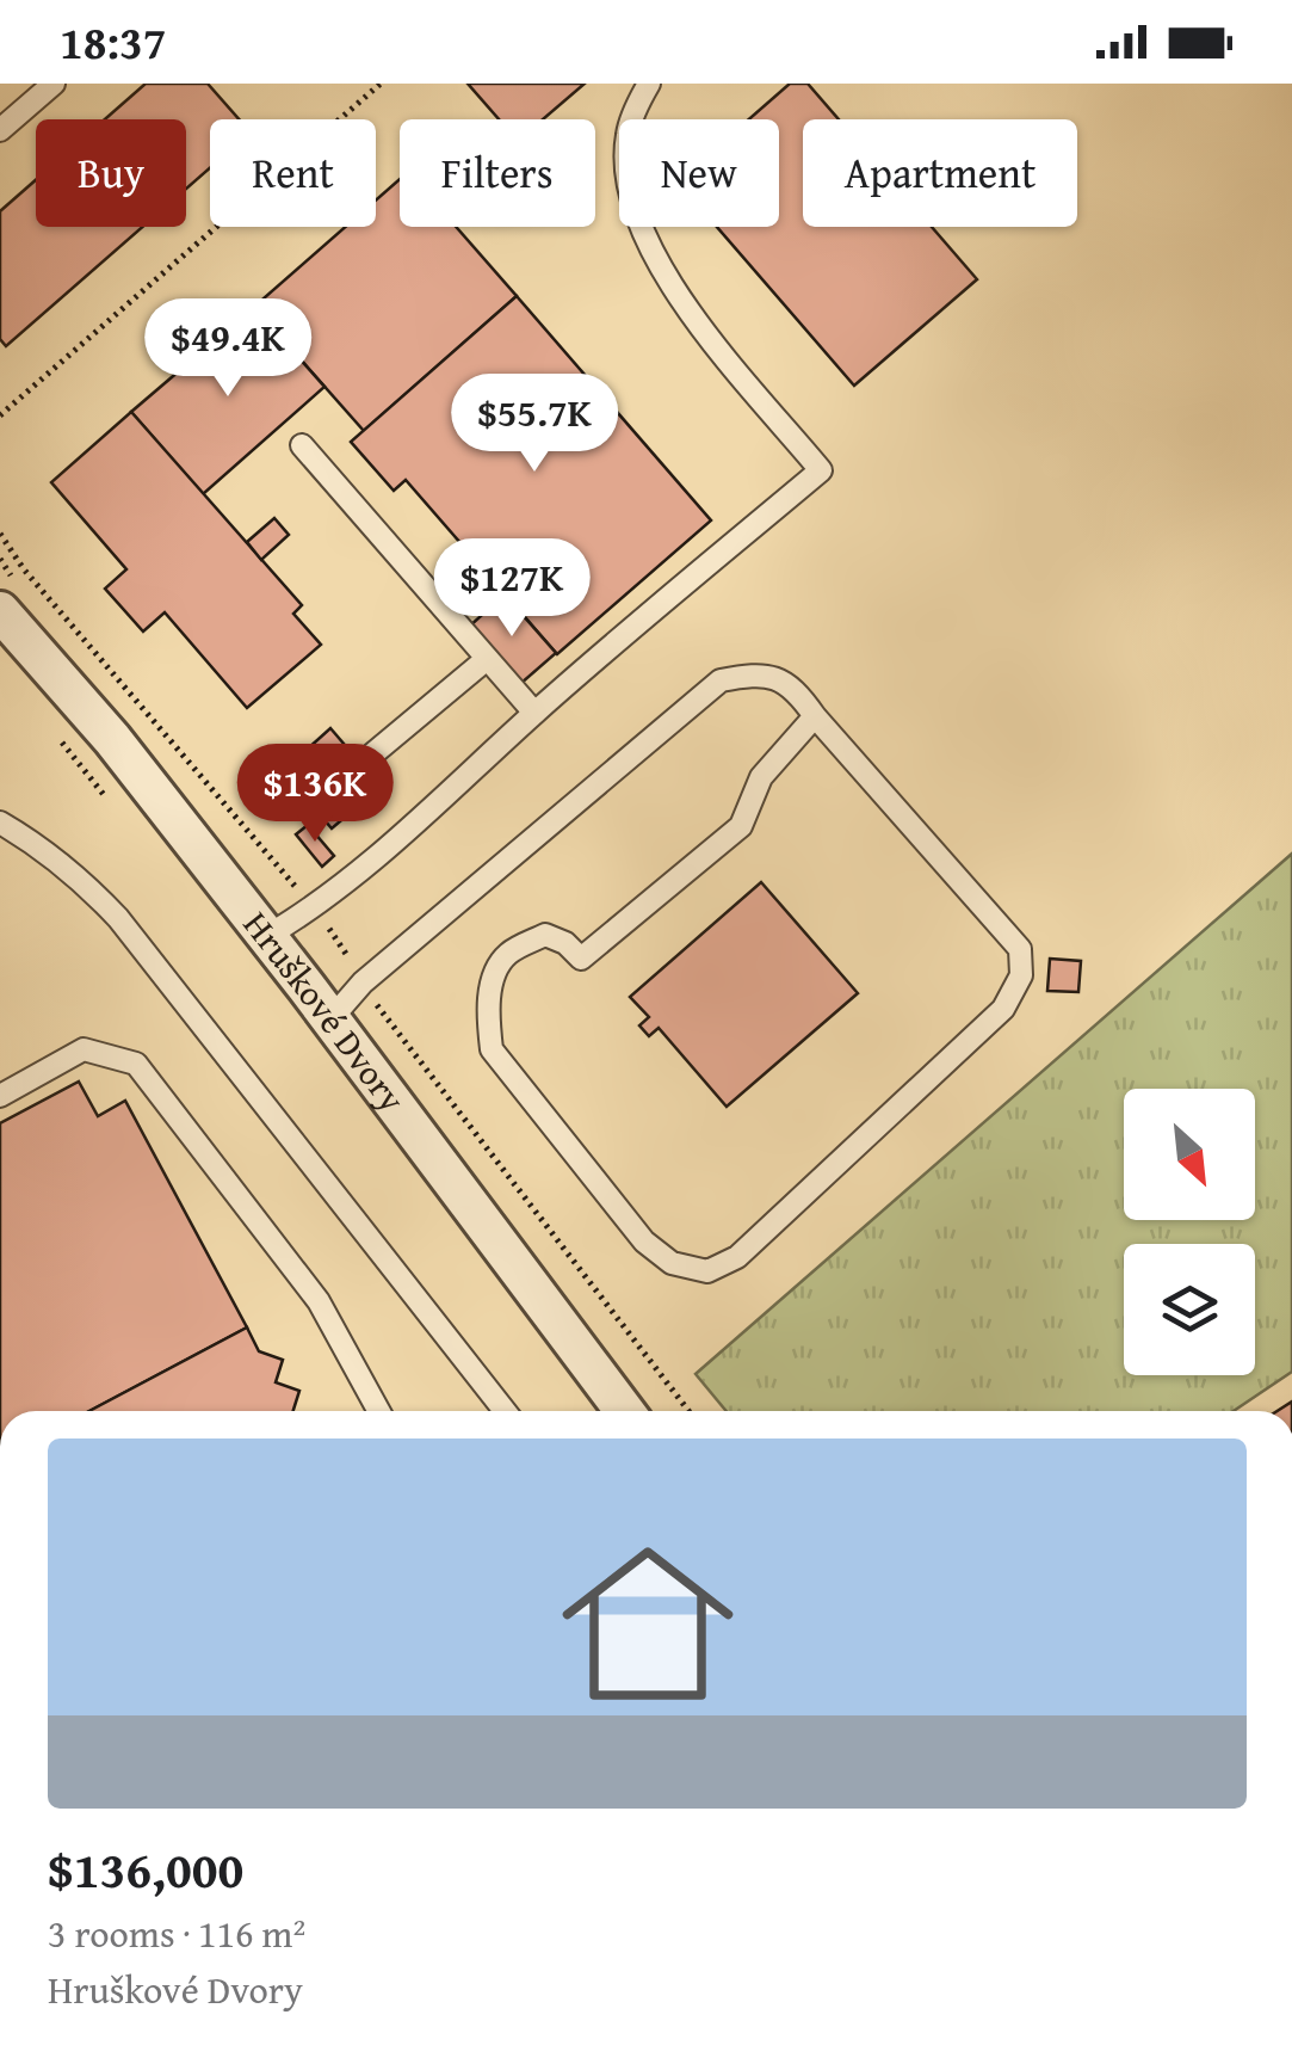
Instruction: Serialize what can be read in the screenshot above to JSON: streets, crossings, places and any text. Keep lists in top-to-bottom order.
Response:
{
  "streets": {
    "street": ["Hruškové Dvory"]
  },
  "north": "bottom right",
  "page": {
    "status": "18:37",
    "chip": [
      "Buy",
      "Rent",
      "Filters",
      "New",
      "Apartment"
    ],
    "price": [
      "$49.4K",
      "$55.7K",
      "$127K",
      "$136K"
    ],
    "list": [
      {
        "name": "$136,000",
        "note": "3 rooms · 116 m² · Hruškové Dvory"
      }
    ]
  }
}
